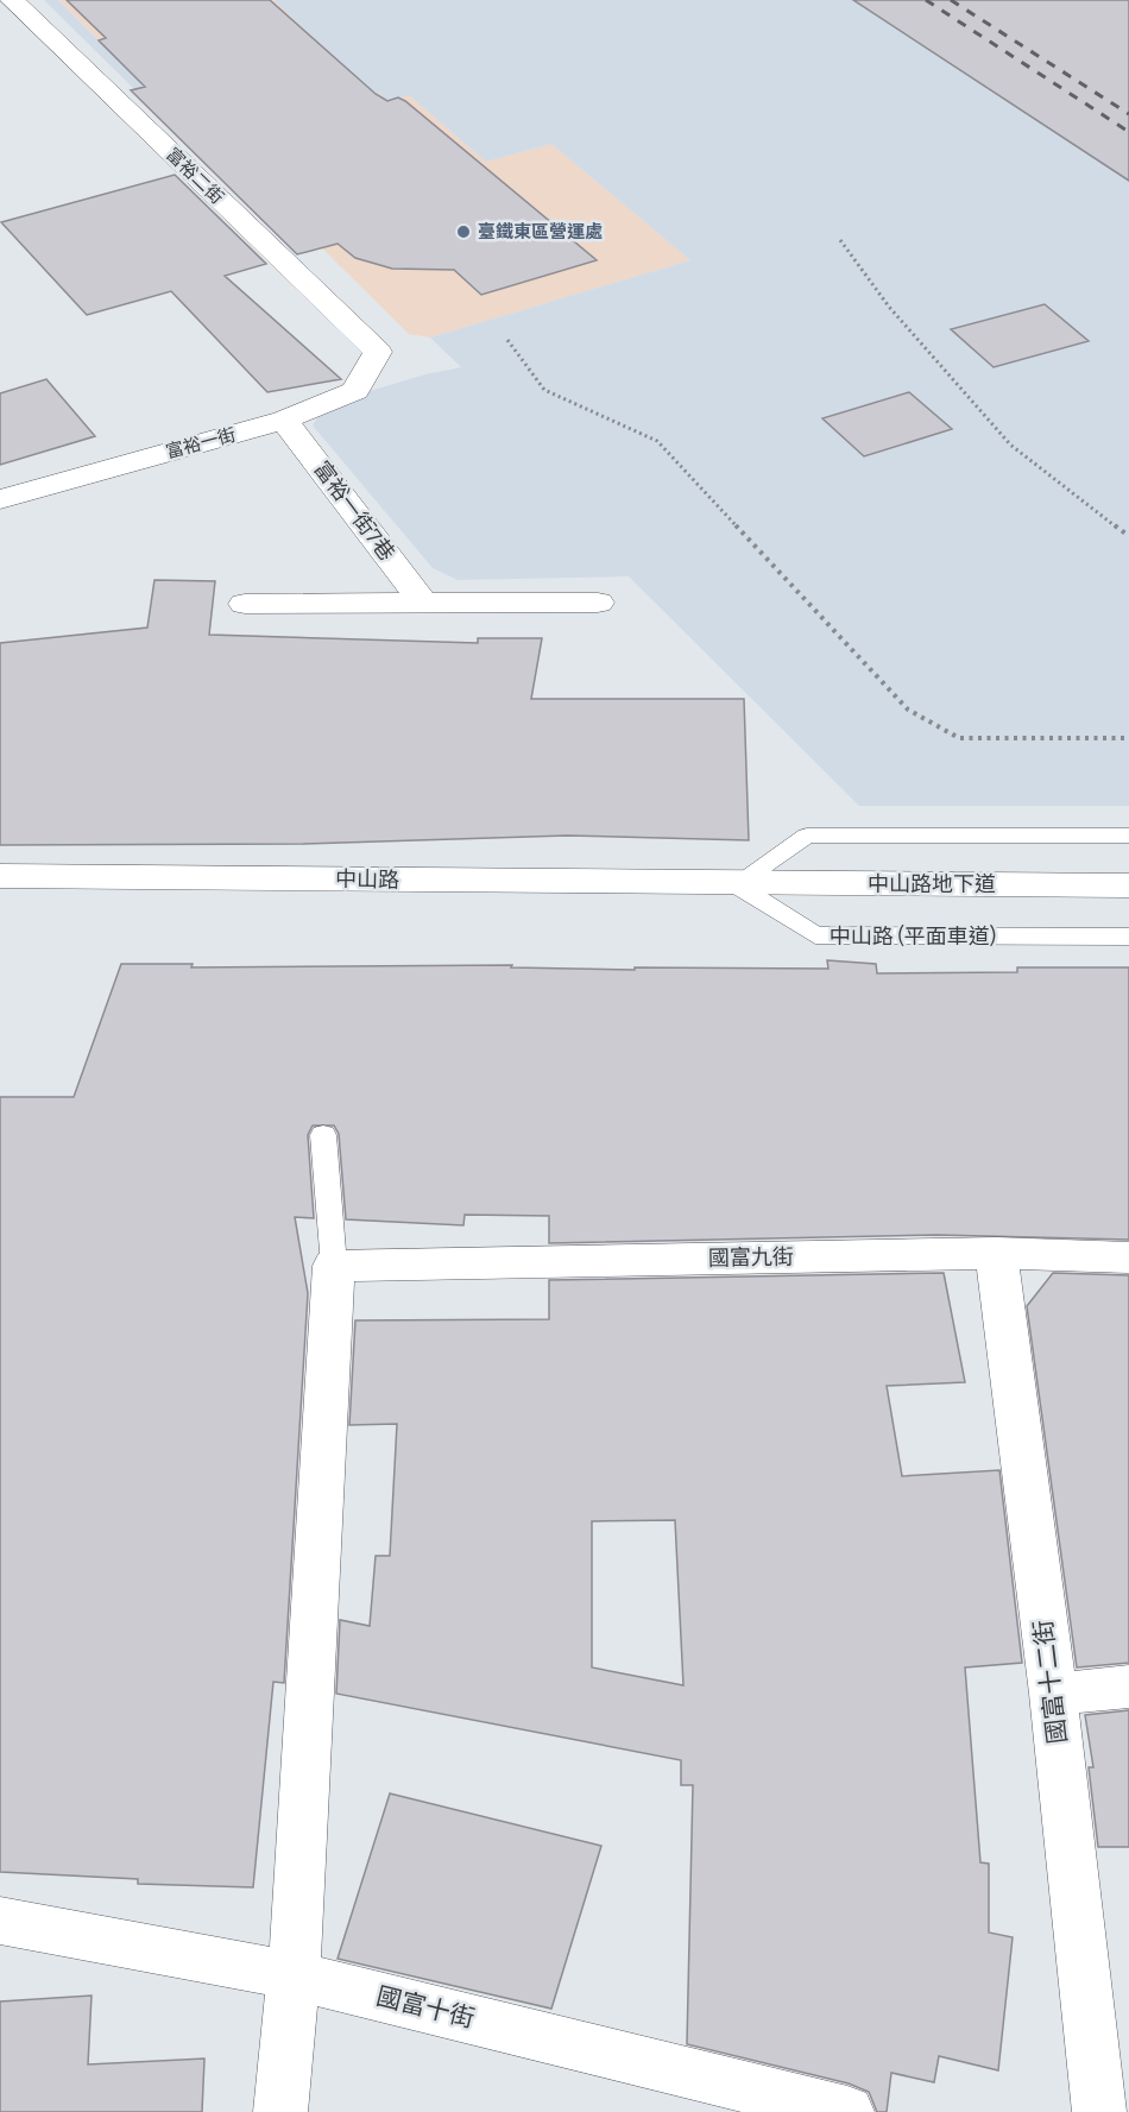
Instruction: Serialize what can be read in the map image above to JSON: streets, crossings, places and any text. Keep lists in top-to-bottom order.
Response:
{
  "streets": {
    "street": [
      "富裕二街",
      "富裕一街",
      "富裕一街7巷",
      "中山路",
      "中山路地下道",
      "國富九街",
      "國富十二街",
      "國富十街"
    ],
    "lane": ["中山路 (平面車道)"]
  },
  "crossings": [
    ["富裕二街", "富裕一街"],
    ["富裕一街", "富裕一街7巷"],
    ["中山路", "中山路地下道"],
    ["中山路", "中山路 (平面車道)"],
    ["中山路地下道", "中山路 (平面車道)"],
    ["國富九街", "國富十二街"]
  ],
  "places": ["臺鐵東區營運處"]
}
